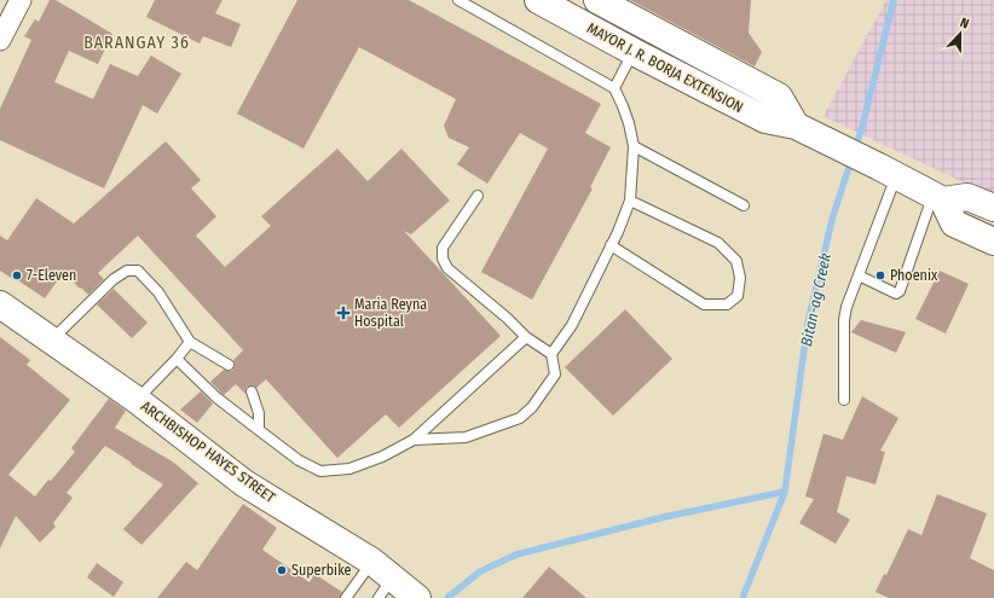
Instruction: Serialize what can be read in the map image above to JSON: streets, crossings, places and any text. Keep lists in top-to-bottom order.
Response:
{
  "streets": {
    "main road": ["MAYOR J. R. BORJA EXTENSION", "ARCHBISHOP HAYES STREET"]
  },
  "districts": ["BARANGAY 36"],
  "water": ["Bitan-ag Creek"],
  "places": {
    "other": ["7-Eleven", "Phoenix", "Superbike"],
    "health": ["Maria Reyna Hospital"]
  },
  "north": "top"
}
